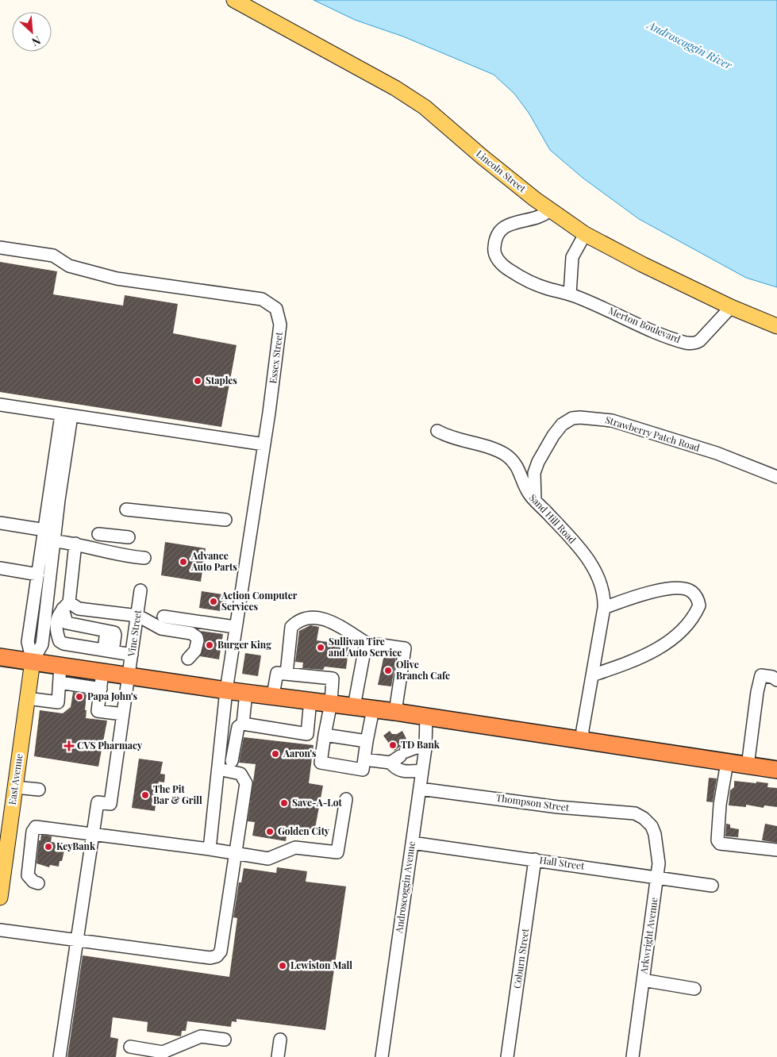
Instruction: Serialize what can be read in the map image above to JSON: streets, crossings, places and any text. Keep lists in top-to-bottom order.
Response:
{
  "streets": {
    "main road": ["Lincoln Street", "East Avenue"],
    "street": [
      "Merton Boulevard",
      "Essex Street",
      "Strawberry Patch Road",
      "Sand Hill Road",
      "Vine Street",
      "Thompson Street",
      "Hall Street",
      "Androscoggin Avenue",
      "Arkwright Avenue",
      "Coburn Street"
    ]
  },
  "crossings": [
    ["Lincoln Street", "Merton Boulevard"],
    ["Strawberry Patch Road", "Sand Hill Road"],
    ["Thompson Street", "Androscoggin Avenue"],
    ["Thompson Street", "Arkwright Avenue"],
    ["Hall Street", "Androscoggin Avenue"],
    ["Hall Street", "Arkwright Avenue"],
    ["Hall Street", "Coburn Street"]
  ],
  "water": ["Androscoggin River"],
  "places": {
    "other": [
      "Staples",
      "Advance Auto Parts",
      "Action Computer Services",
      "Burger King",
      "Sullivan Tire and Auto Service",
      "Olive Branch Cafe",
      "Papa John's",
      "TD Bank",
      "Aaron's",
      "The Pit Bar & Grill",
      "Save-A-Lot",
      "Golden City",
      "KeyBank",
      "Lewiston Mall"
    ],
    "health": ["CVS Pharmacy"]
  },
  "north": "bottom right"
}
